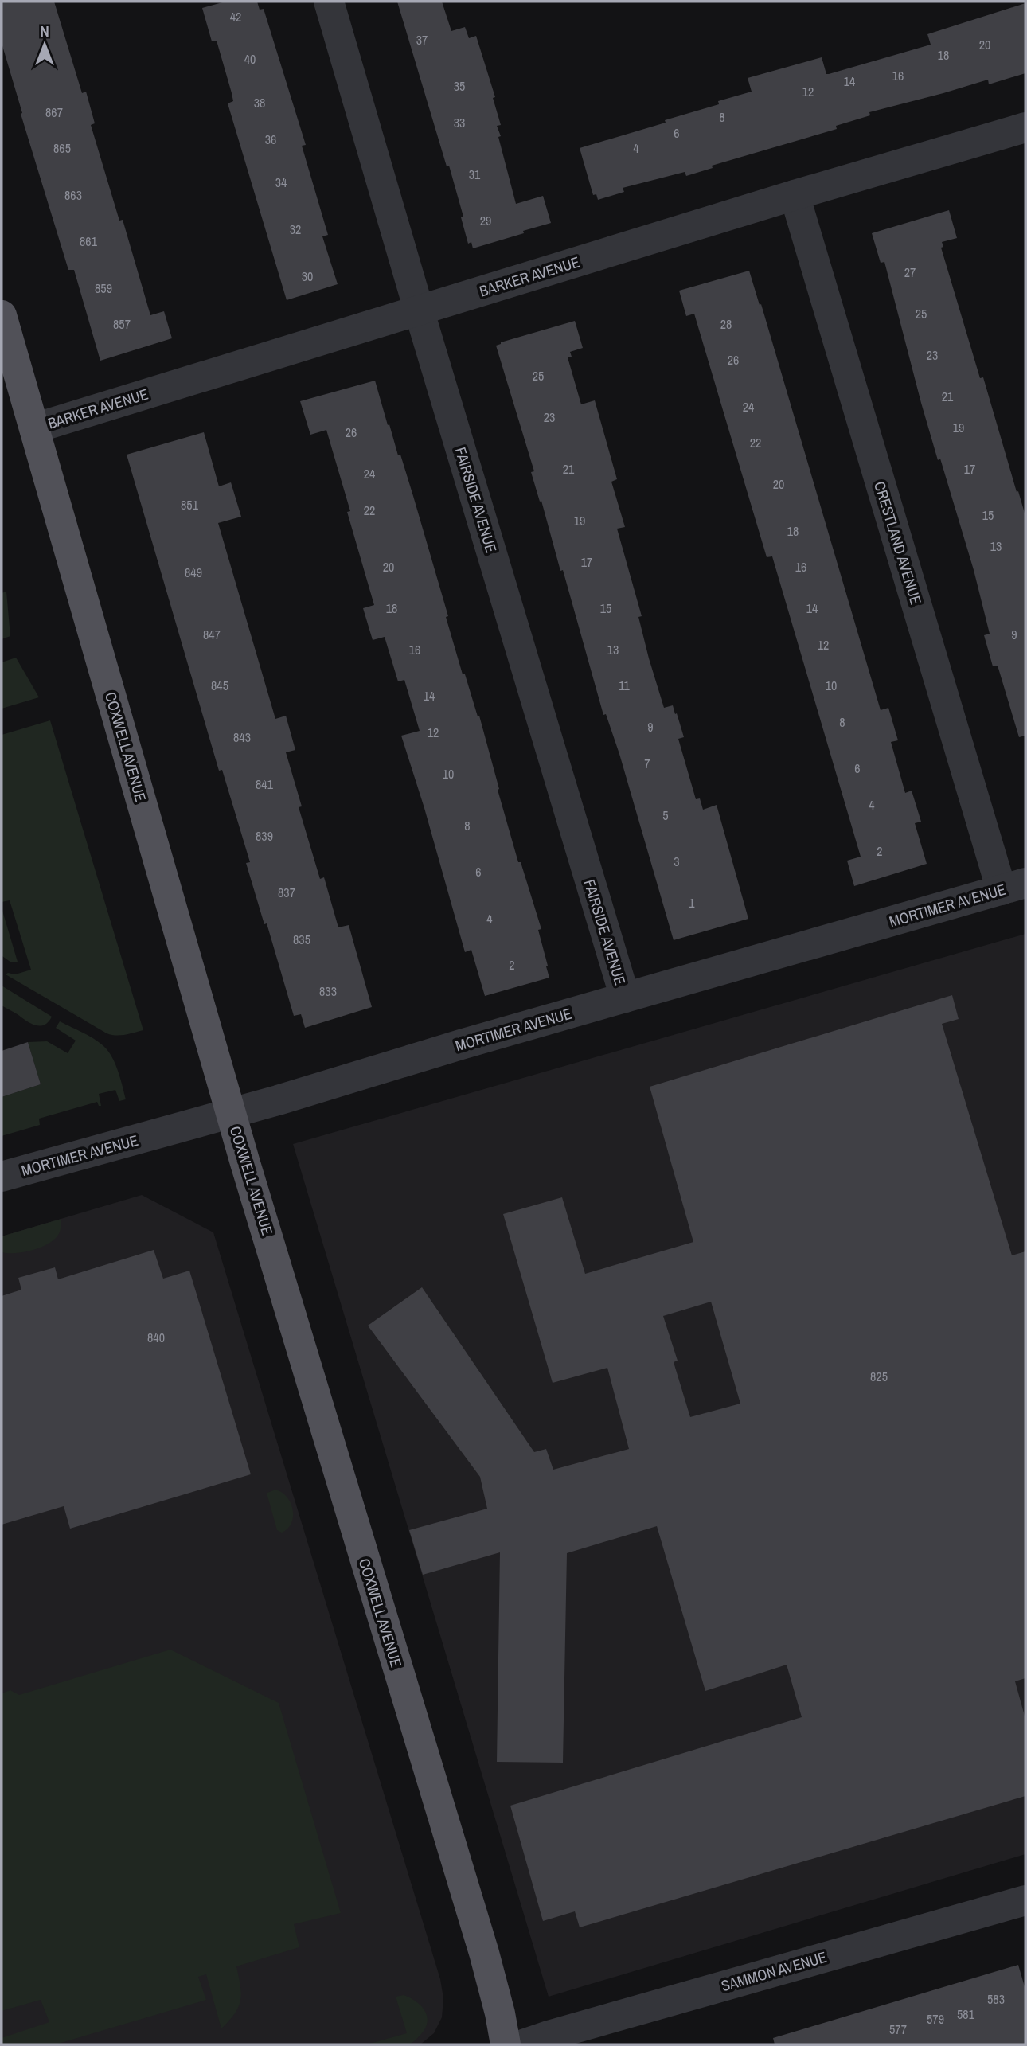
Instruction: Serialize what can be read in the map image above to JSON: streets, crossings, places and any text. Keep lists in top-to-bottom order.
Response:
{
  "streets": {
    "main road": ["COXWELL AVENUE"],
    "street": [
      "BARKER AVENUE",
      "FAIRSIDE AVENUE",
      "CRESTLAND AVENUE",
      "MORTIMER AVENUE",
      "SAMMON AVENUE"
    ]
  },
  "crossings": [
    ["BARKER AVENUE", "FAIRSIDE AVENUE"],
    ["BARKER AVENUE", "CRESTLAND AVENUE"],
    ["BARKER AVENUE", "COXWELL AVENUE"],
    ["FAIRSIDE AVENUE", "MORTIMER AVENUE"],
    ["CRESTLAND AVENUE", "MORTIMER AVENUE"],
    ["COXWELL AVENUE", "MORTIMER AVENUE"]
  ],
  "house_numbers": [
    "42",
    "37",
    "20",
    "18",
    "40",
    "16",
    "14",
    "35",
    "12",
    "38",
    "867",
    "8",
    "33",
    "6",
    "36",
    "865",
    "4",
    "31",
    "34",
    "863",
    "29",
    "32",
    "861",
    "27",
    "30",
    "859",
    "25",
    "857",
    "28",
    "23",
    "26",
    "25",
    "21",
    "24",
    "23",
    "19",
    "26",
    "22",
    "21",
    "17",
    "24",
    "20",
    "851",
    "22",
    "15",
    "19",
    "18",
    "13",
    "17",
    "20",
    "16",
    "849",
    "18",
    "15",
    "14",
    "847",
    "9",
    "12",
    "16",
    "13",
    "845",
    "11",
    "10",
    "14",
    "8",
    "9",
    "12",
    "843",
    "7",
    "6",
    "10",
    "841",
    "4",
    "5",
    "8",
    "839",
    "2",
    "3",
    "6",
    "837",
    "1",
    "4",
    "835",
    "2",
    "833",
    "840",
    "825",
    "583",
    "581",
    "579",
    "577"
  ],
  "north": "top"
}
